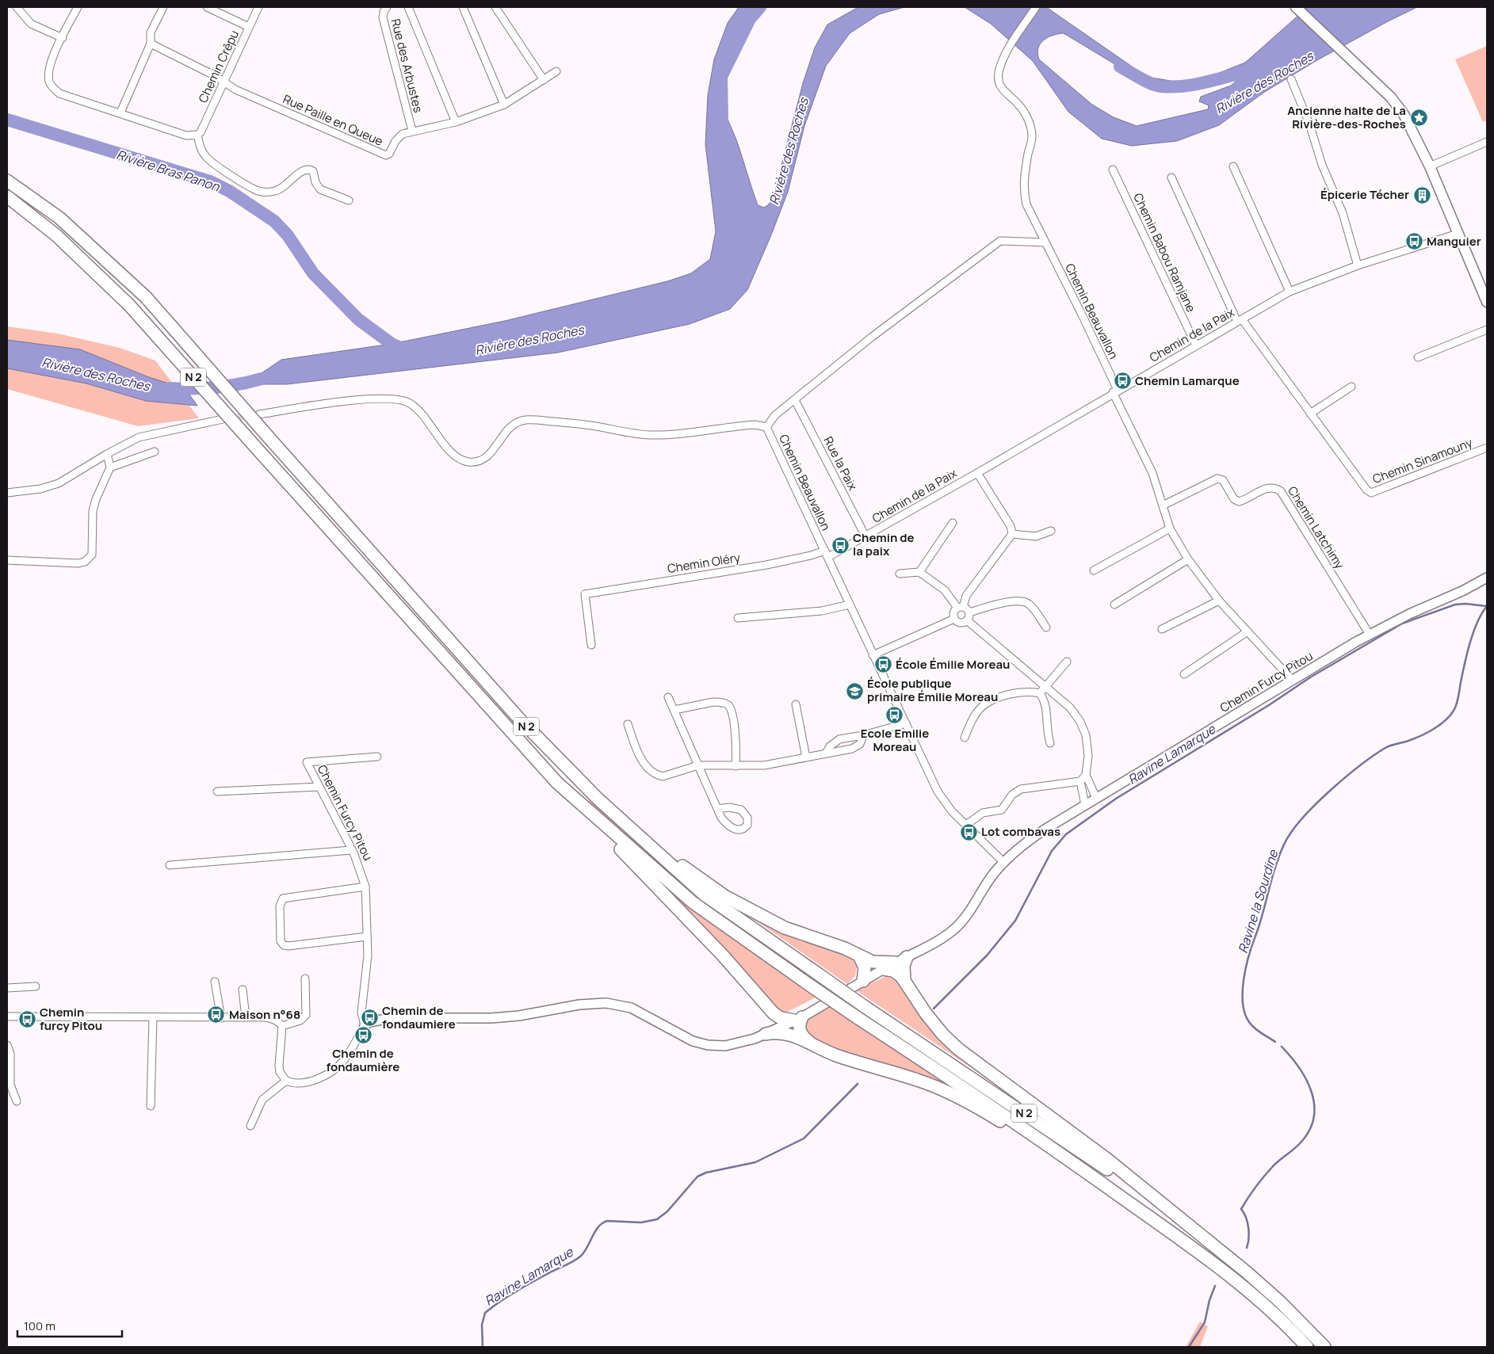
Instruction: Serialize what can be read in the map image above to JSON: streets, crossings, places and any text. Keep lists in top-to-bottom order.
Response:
{
  "streets": {
    "highway": ["N 2"],
    "street": [
      "Rue des Arbustes",
      "Chemin Crêpu",
      "Rue Paille en Queue",
      "Chemin Babou Ramjane",
      "Chemin Beauvallon",
      "Chemin de la Paix",
      "Chemin Sinamouny",
      "Rue la Paix",
      "Chemin Latchimy",
      "Chemin Oléry",
      "Chemin Furcy Pitou"
    ]
  },
  "crossings": [
    ["Rue des Arbustes", "Rue Paille en Queue"],
    ["Chemin Crêpu", "Rue Paille en Queue"],
    ["Chemin Babou Ramjane", "Chemin de la Paix"],
    ["Chemin Beauvallon", "Chemin de la Paix"],
    ["Chemin Beauvallon", "Rue la Paix"],
    ["Chemin Beauvallon", "Chemin Oléry"],
    ["Chemin Beauvallon", "Chemin Furcy Pitou"],
    ["Chemin de la Paix", "Chemin Sinamouny"],
    ["Chemin de la Paix", "Rue la Paix"],
    ["Chemin de la Paix", "Chemin Oléry"],
    ["Chemin Latchimy", "Chemin Furcy Pitou"]
  ],
  "water": [
    "Rivière des Roches",
    "Rivière Bras Panon",
    "Ravine Lamarque",
    "Ravine la Sourdine"
  ],
  "places": {
    "place": ["Ancienne halte de La Rivière-des-Roches"],
    "building": ["Épicerie Técher"],
    "bus stop": [
      "Manguier",
      "Chemin Lamarque",
      "Chemin de la paix",
      "École Émilie Moreau",
      "Ecole Emilie Moreau",
      "Lot combavas",
      "Maison n°68",
      "Chemin de fondaumiere",
      "Chemin furcy Pitou",
      "Chemin de fondaumière"
    ],
    "school or university": ["École publique primaire Émilie Moreau"]
  },
  "scale_bar": "100 m"
}
